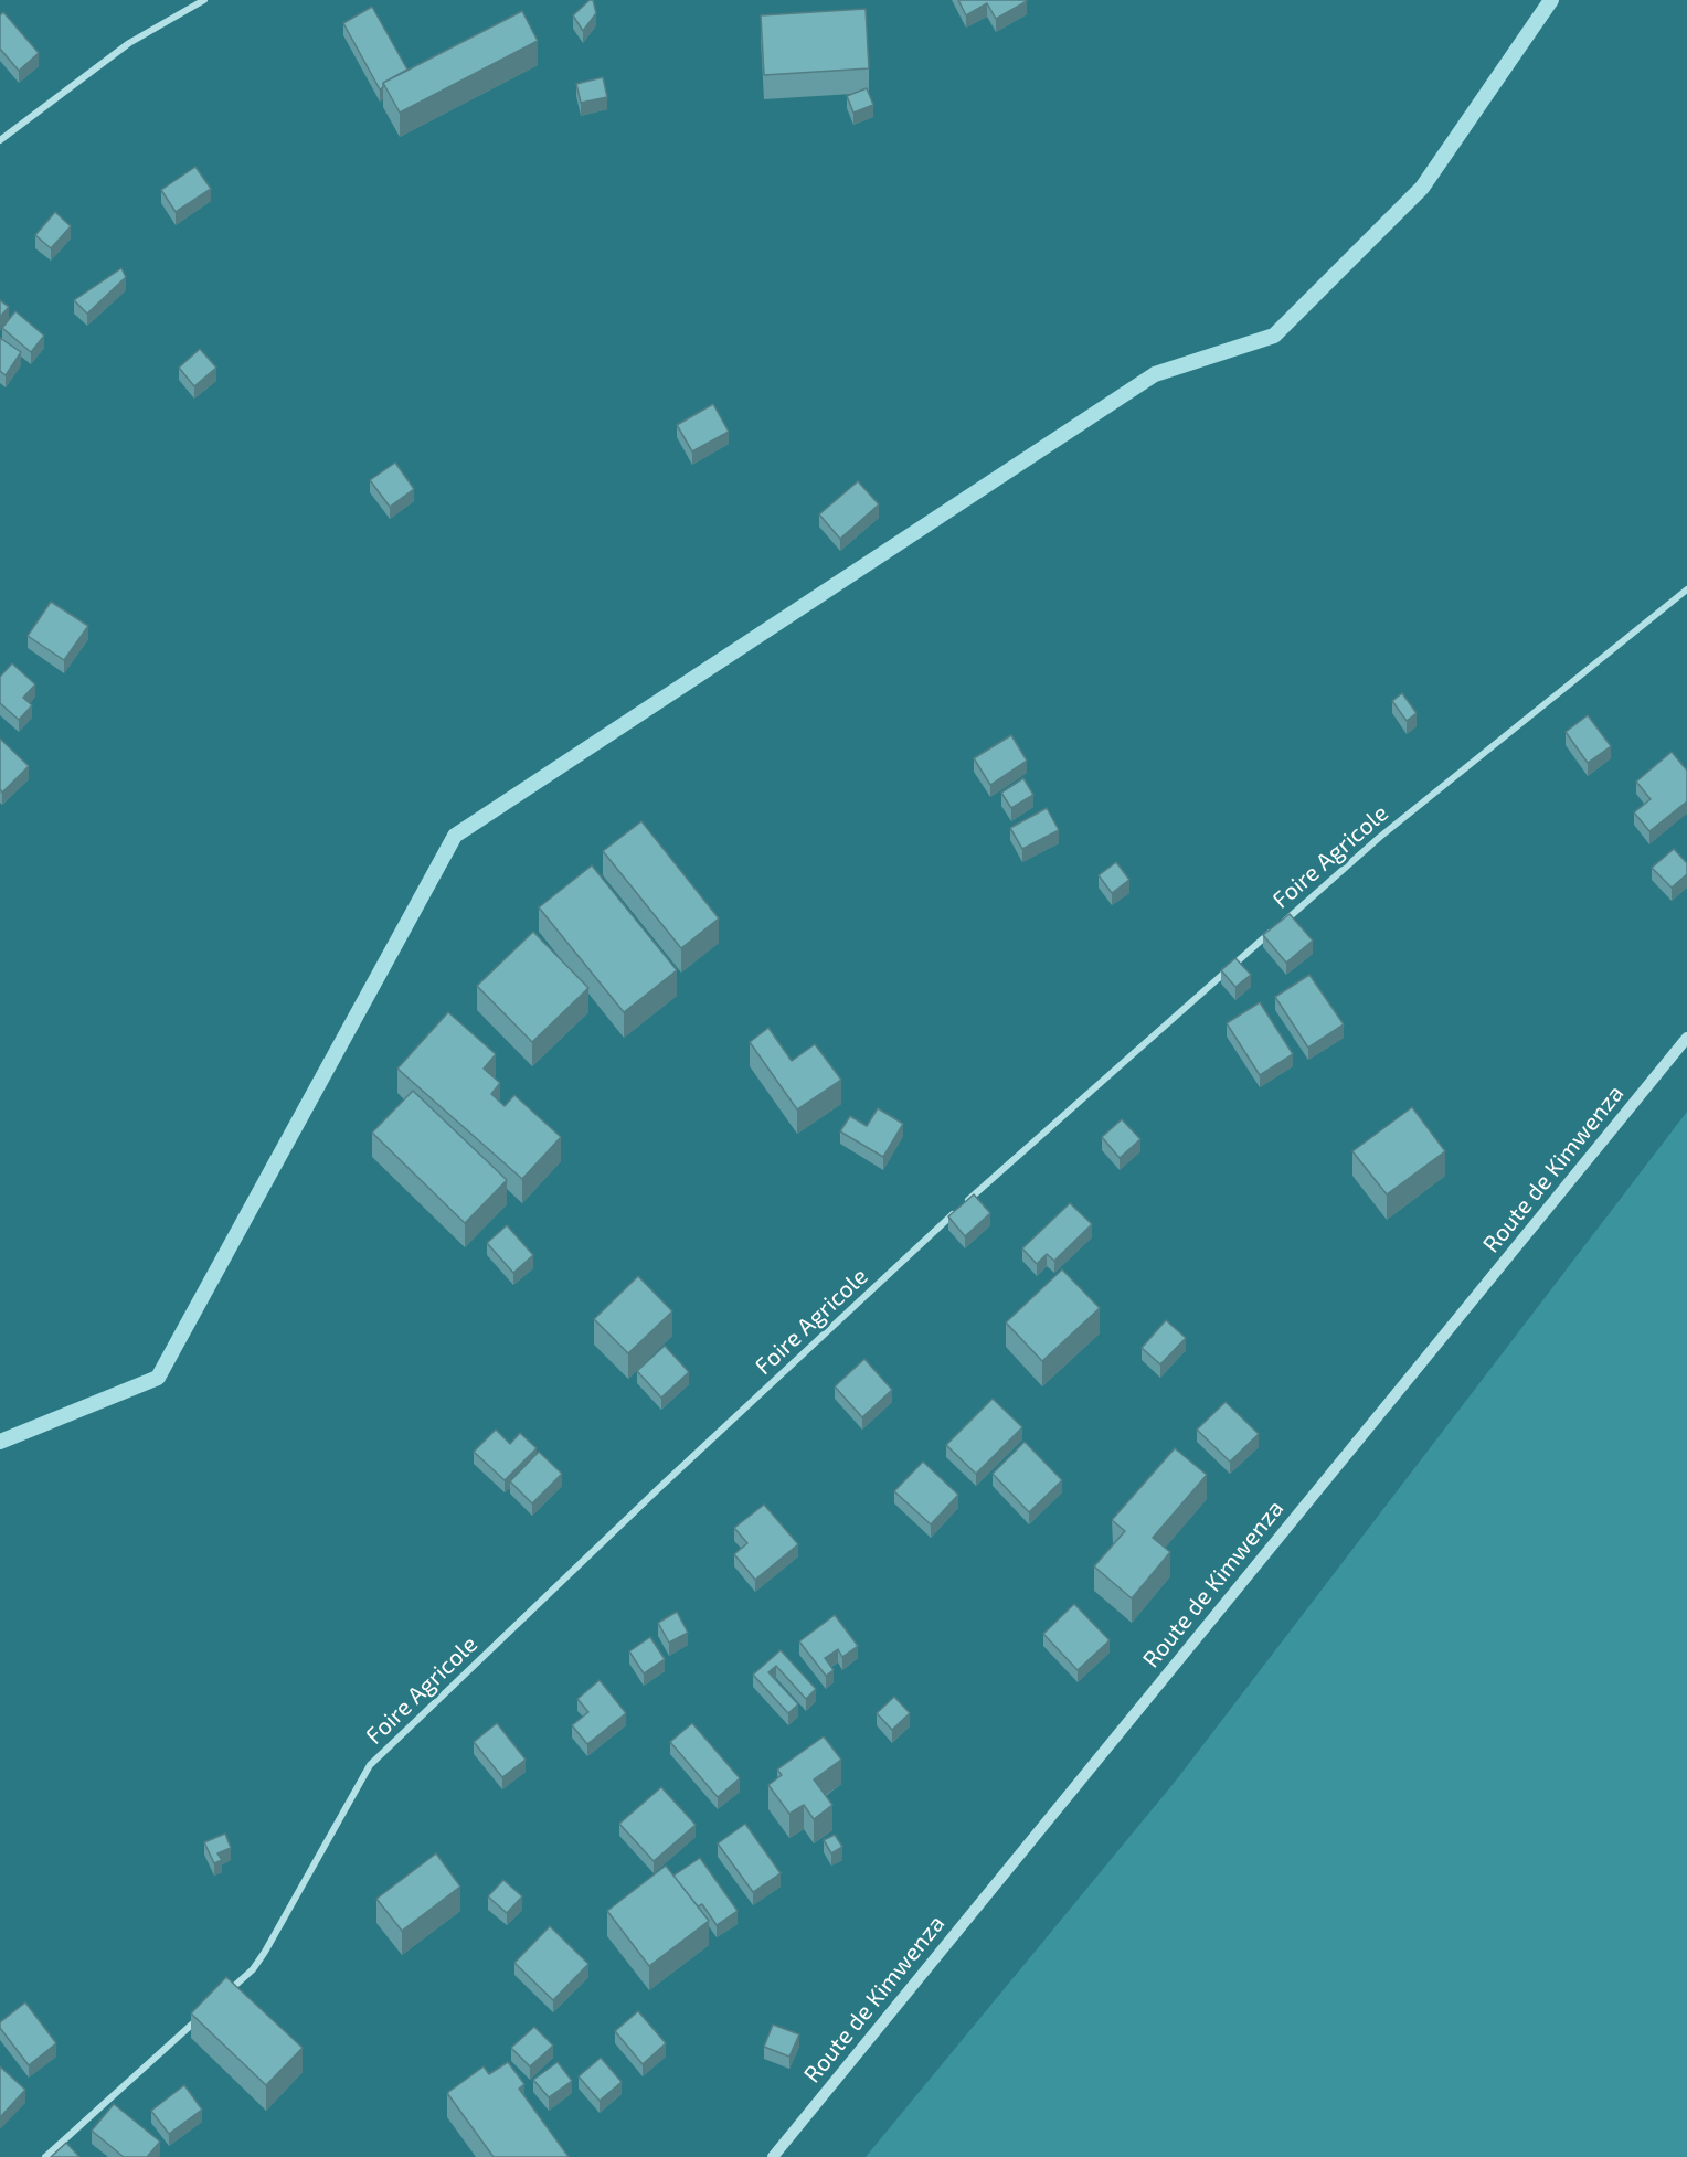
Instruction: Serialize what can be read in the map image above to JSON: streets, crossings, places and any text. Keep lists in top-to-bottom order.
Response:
{
  "streets": {
    "street": ["Foire Agricole", "Route de Kimwenza"]
  }
}
